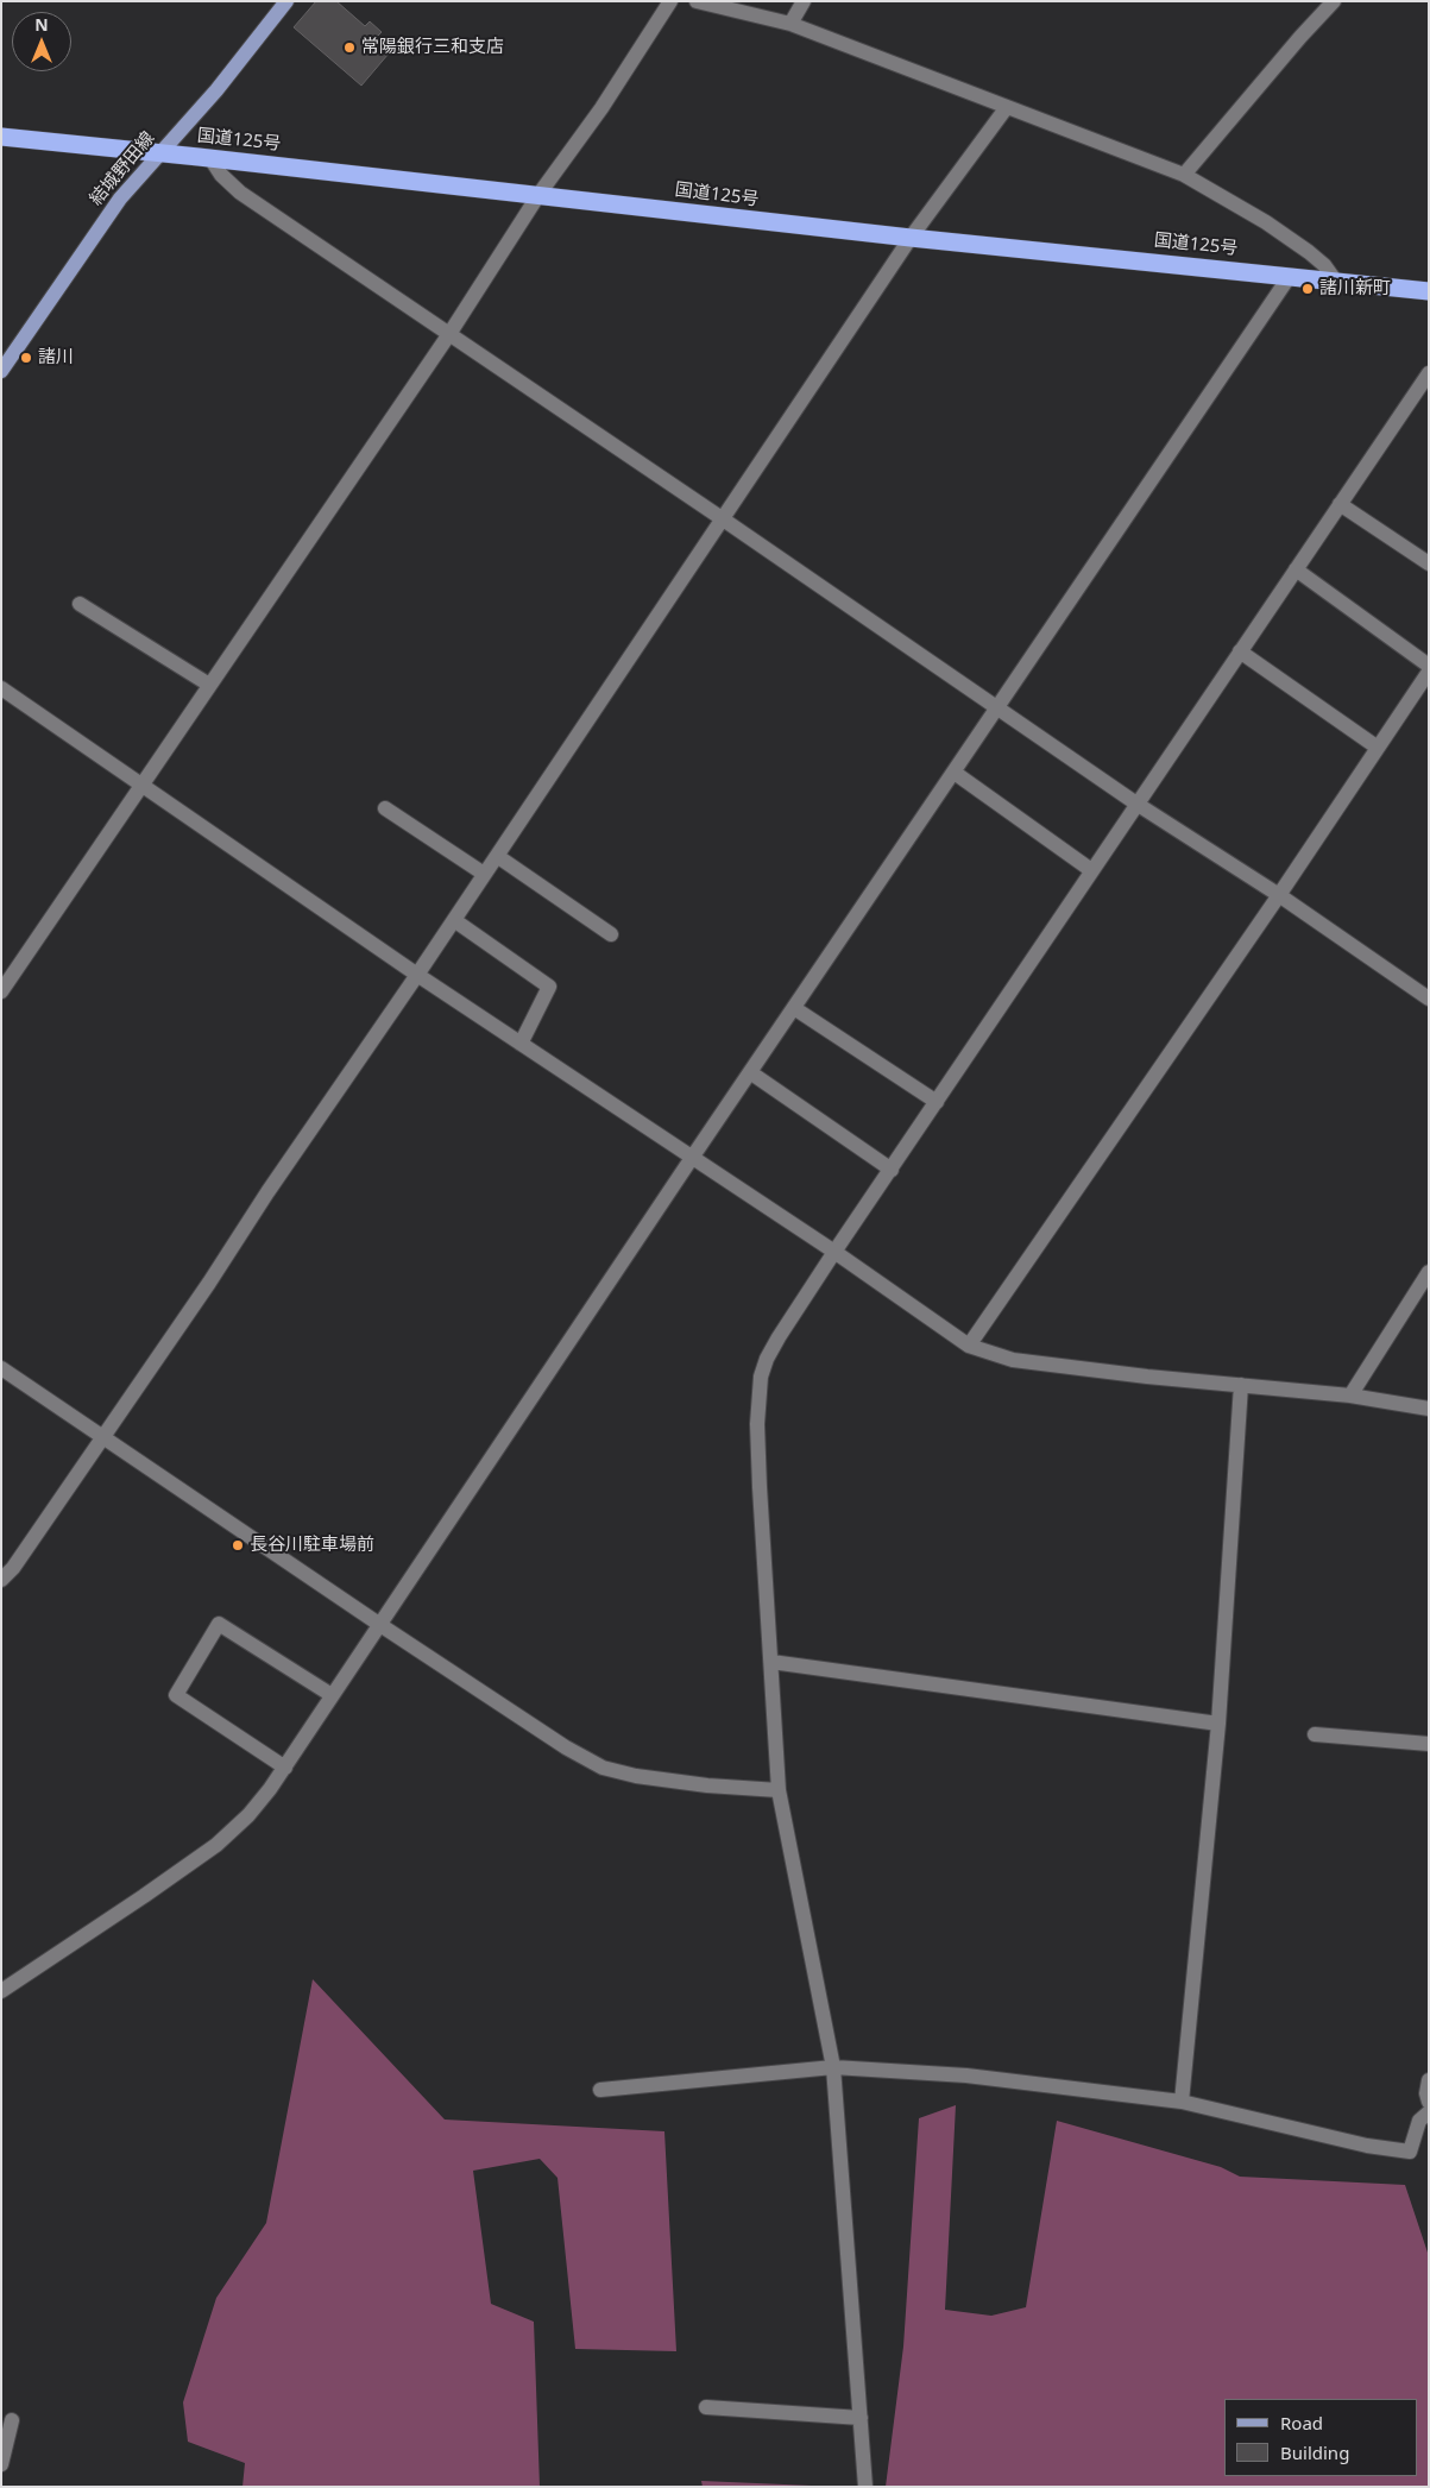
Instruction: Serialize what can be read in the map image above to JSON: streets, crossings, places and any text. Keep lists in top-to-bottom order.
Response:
{
  "streets": {
    "highway": ["国道125号"],
    "main road": ["結城野田線"]
  },
  "crossings": [
    ["国道125号", "結城野田線"]
  ],
  "places": [
    "常陽銀行三和支店",
    "諸川新町",
    "諸川",
    "長谷川駐車場前"
  ],
  "legend": ["Road", "Building"],
  "north": "top"
}
